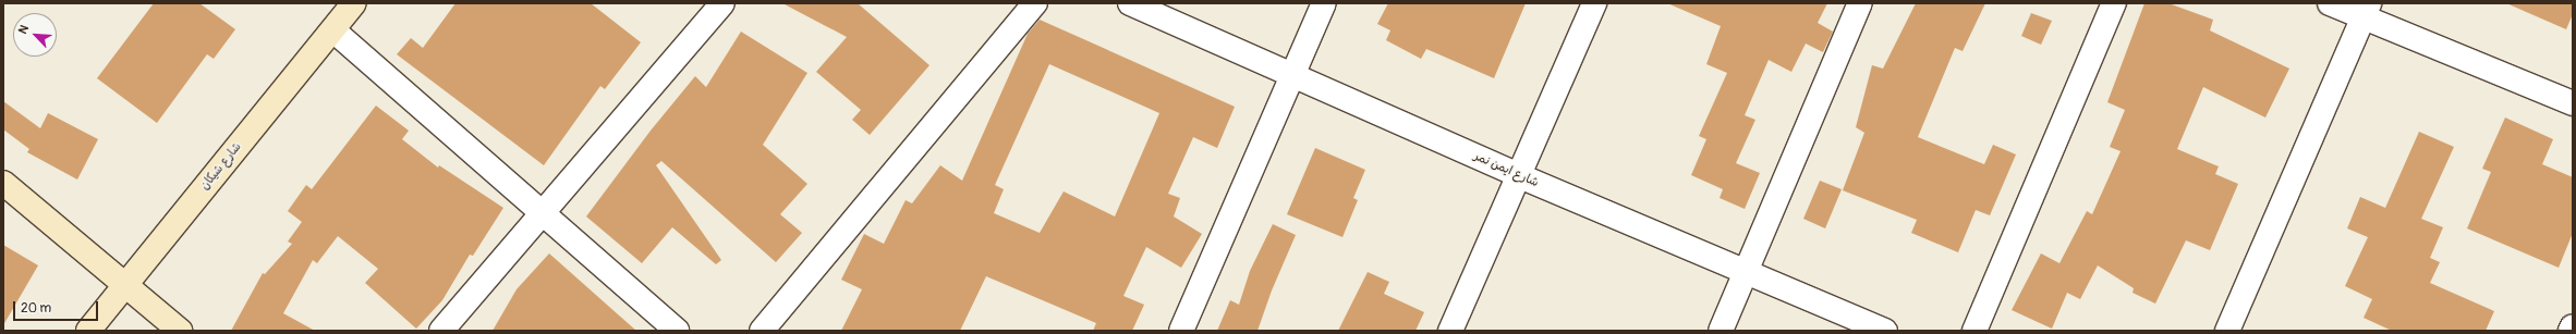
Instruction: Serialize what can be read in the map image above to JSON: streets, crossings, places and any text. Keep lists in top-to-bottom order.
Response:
{
  "streets": {
    "street": ["شارع شيكان", "شارع ايمن نمر"]
  },
  "scale_bar": "20 m",
  "north": "top left"
}
